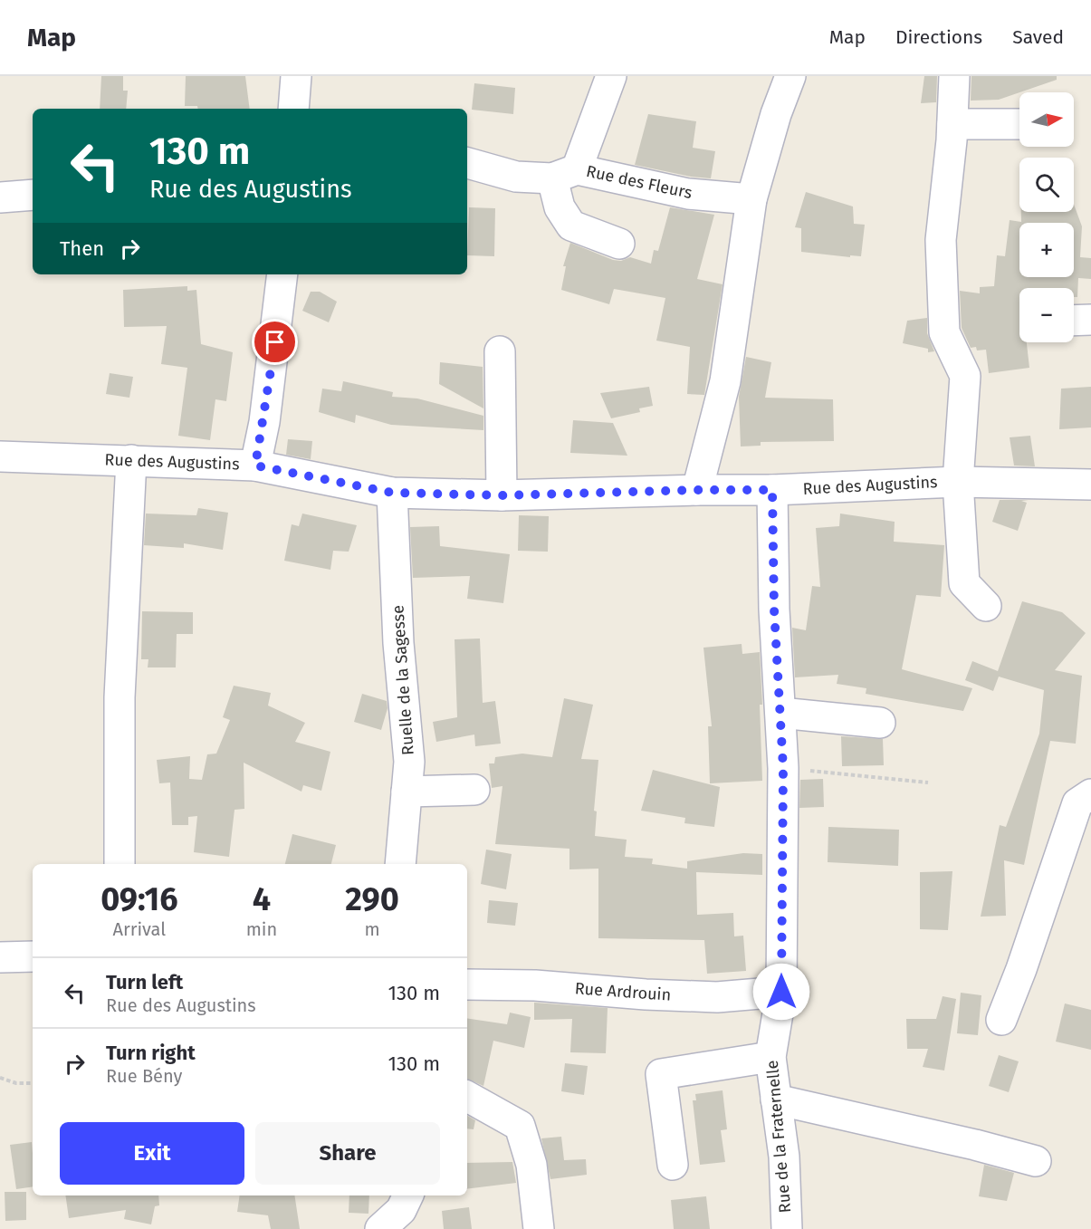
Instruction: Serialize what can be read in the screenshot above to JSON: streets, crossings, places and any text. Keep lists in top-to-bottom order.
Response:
{
  "streets": {
    "street": [
      "Rue des Fleurs",
      "Rue des Augustins",
      "Ruelle de la Sagesse",
      "Rue Ardrouin",
      "Rue de la Fraternelle"
    ]
  },
  "crossings": [
    ["Rue des Augustins", "Ruelle de la Sagesse"],
    ["Rue des Augustins", "Rue de la Fraternelle"],
    ["Rue Ardrouin", "Rue de la Fraternelle"]
  ],
  "north": "right",
  "page": {
    "header": "Map",
    "nav": ["Map", "Directions", "Saved"],
    "map_buttons": ["+", "−"],
    "turn": ["130 m", "Rue des Augustins"],
    "then": "Then",
    "eta": [
      "09:16",
      "Arrival",
      "4",
      "min",
      "290",
      "m"
    ],
    "list": [
      {
        "name": "Turn left",
        "note": "Rue des Augustins",
        "value": "130 m"
      },
      {
        "name": "Turn right",
        "note": "Rue Bény",
        "value": "130 m"
      }
    ],
    "buttons": ["Exit", "Share"]
  }
}
